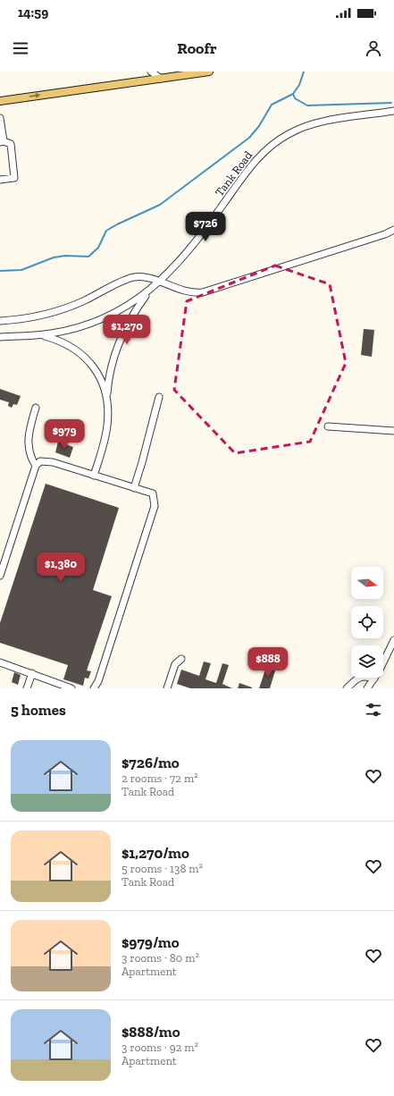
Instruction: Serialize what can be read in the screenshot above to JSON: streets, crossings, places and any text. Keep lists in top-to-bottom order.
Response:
{
  "streets": {
    "street": ["Tank Road"]
  },
  "north": "right",
  "page": {
    "status": "14:59",
    "header": "Roofr",
    "price": [
      "$726",
      "$1,270",
      "$979",
      "$1,380",
      "$888"
    ],
    "heading": "5 homes",
    "list": [
      {
        "name": "$726/mo",
        "note": "2 rooms · 72 m² · Tank Road"
      },
      {
        "name": "$1,270/mo",
        "note": "5 rooms · 138 m² · Tank Road"
      },
      {
        "name": "$979/mo",
        "note": "3 rooms · 80 m² · Apartment"
      },
      {
        "name": "$888/mo",
        "note": "3 rooms · 92 m² · Apartment"
      }
    ]
  }
}
